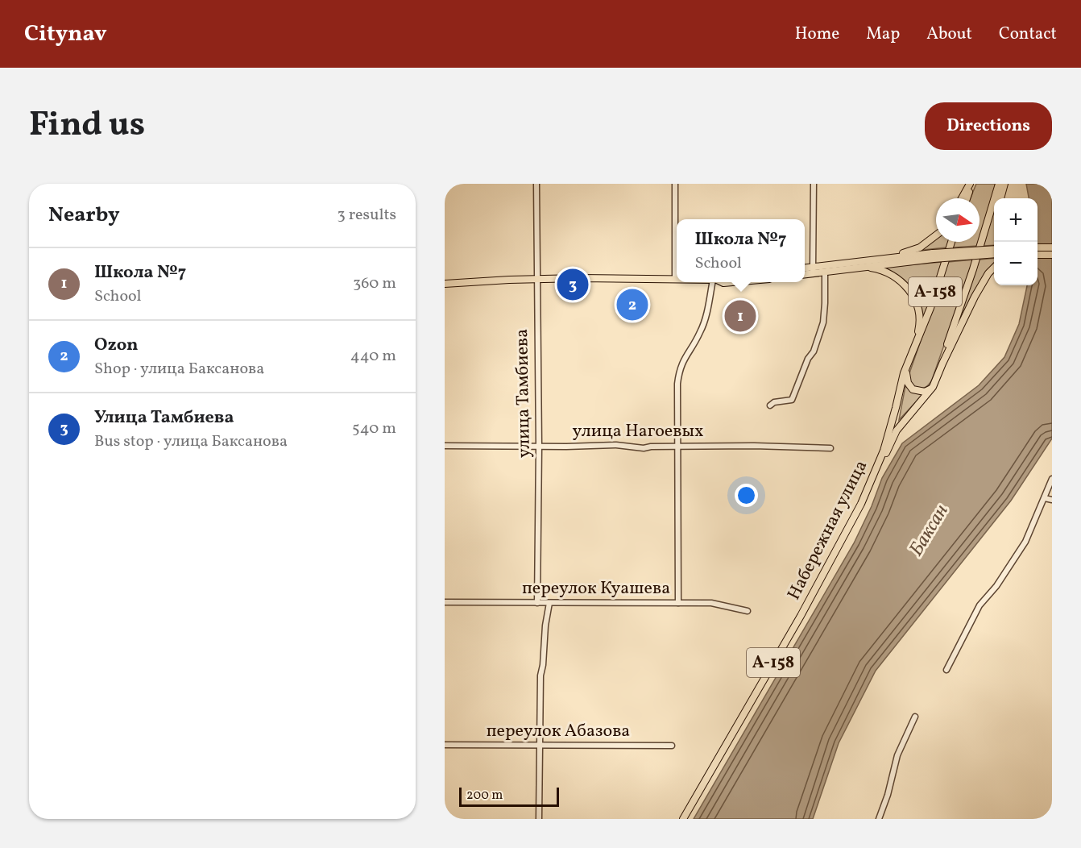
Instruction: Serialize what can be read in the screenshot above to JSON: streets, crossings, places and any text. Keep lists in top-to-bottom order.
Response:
{
  "streets": {
    "main road": ["А-158", "Набережная улица"],
    "street": [
      "улица Тамбиева",
      "улица Нагоевых",
      "переулок Куашева",
      "переулок Абазова"
    ]
  },
  "crossings": [
    ["А-158", "Набережная улица"],
    ["улица Тамбиева", "улица Нагоевых"],
    ["улица Тамбиева", "переулок Куашева"]
  ],
  "water": ["Баксан"],
  "scale_bar": "200 m",
  "north": "right",
  "page": {
    "header": "Citynav",
    "nav": [
      "Home",
      "Map",
      "About",
      "Contact"
    ],
    "title": "Find us",
    "buttons": "Directions",
    "heading": ["Nearby", "3 results"],
    "map_buttons": ["+", "−"],
    "popup": ["Школа №7", "School"],
    "list": [
      {
        "mark": "1",
        "name": "Школа №7",
        "note": "School",
        "value": "360 m"
      },
      {
        "mark": "2",
        "name": "Ozon",
        "note": "Shop · улица Баксанова",
        "value": "440 m"
      },
      {
        "mark": "3",
        "name": "Улица Тамбиева",
        "note": "Bus stop · улица Баксанова",
        "value": "540 m"
      }
    ],
    "pins": ["3", "2", "1"],
    "scale": "200 m"
  }
}
